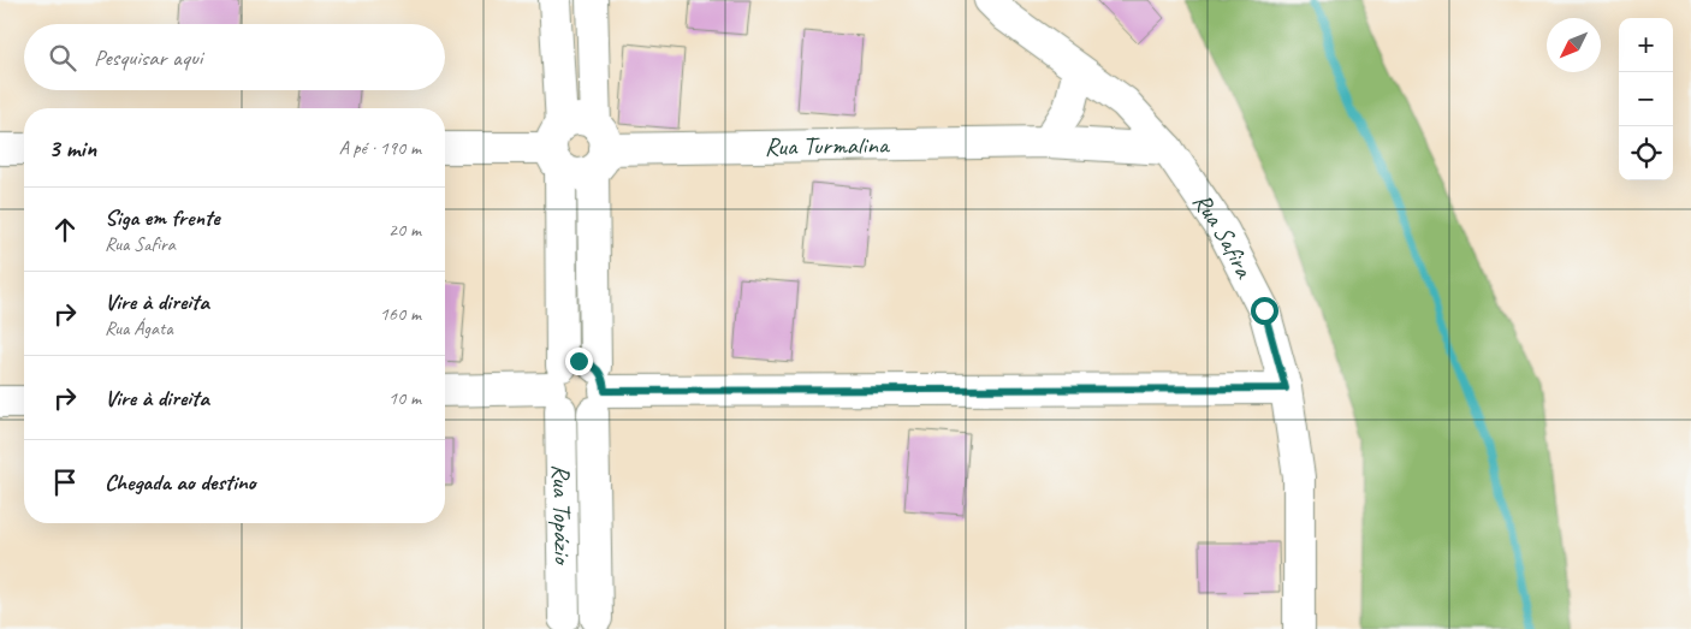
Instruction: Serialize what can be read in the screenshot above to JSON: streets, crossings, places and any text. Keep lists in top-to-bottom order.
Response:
{
  "streets": {
    "street": ["Rua Turmalina", "Rua Safira", "Rua Topázio"]
  },
  "crossings": [
    ["Rua Turmalina", "Rua Safira"],
    ["Rua Turmalina", "Rua Topázio"]
  ],
  "north": "bottom left",
  "page": {
    "map_buttons": ["+", "−"],
    "search": "Pesquisar aqui",
    "heading": ["3 min", "A pé · 190 m"],
    "list": [
      ["Siga em frente", "Rua Safira", "20 m"],
      ["Vire à direita", "Rua Ágata", "160 m"],
      ["Vire à direita", "10 m"],
      "Chegada ao destino"
    ]
  }
}
